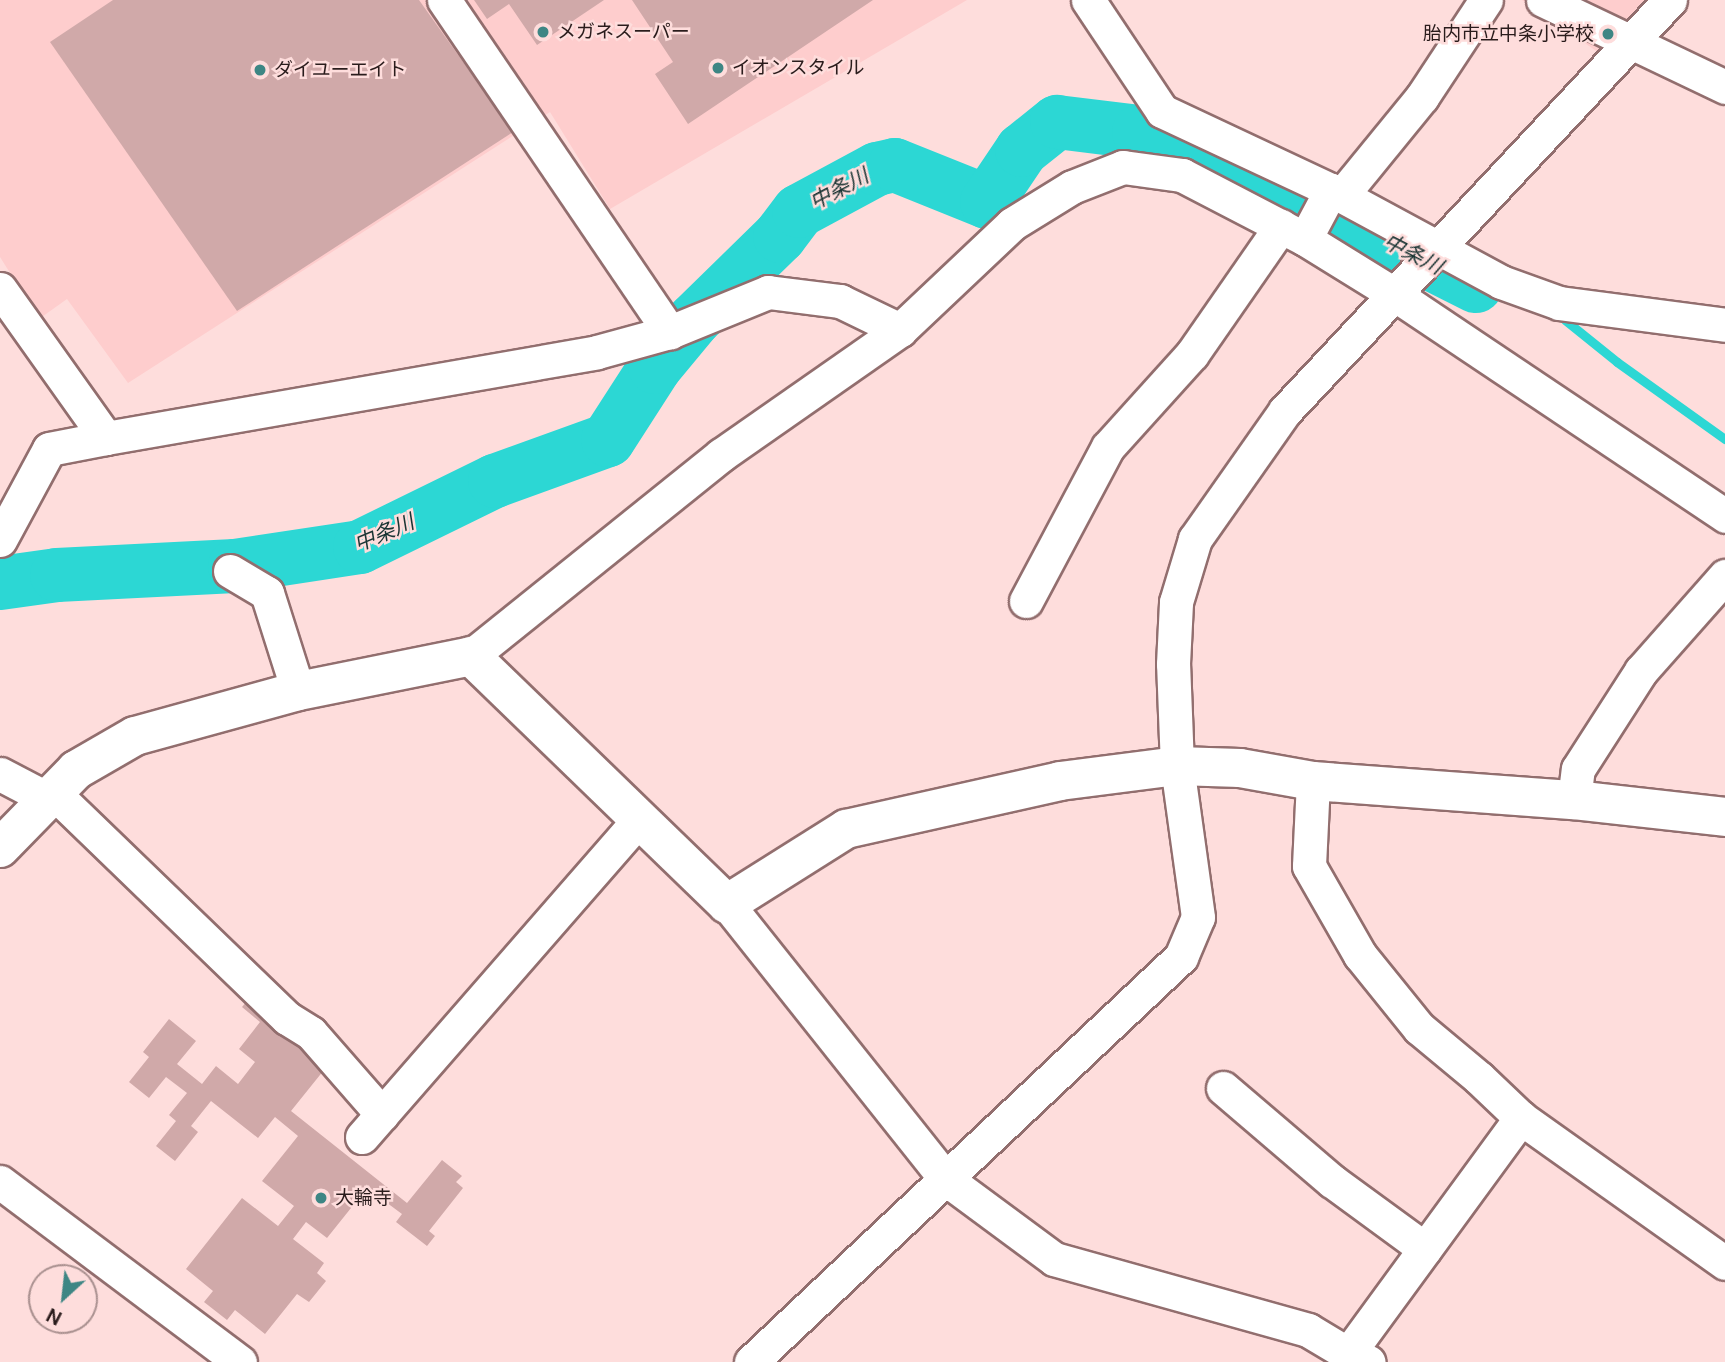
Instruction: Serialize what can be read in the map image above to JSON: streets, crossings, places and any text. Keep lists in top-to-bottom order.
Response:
{
  "water": ["中条川"],
  "places": [
    "メガネスーパー",
    "胎内市立中条小学校",
    "イオンスタイル",
    "ダイユーエイト",
    "大輪寺"
  ],
  "north": "bottom left"
}
